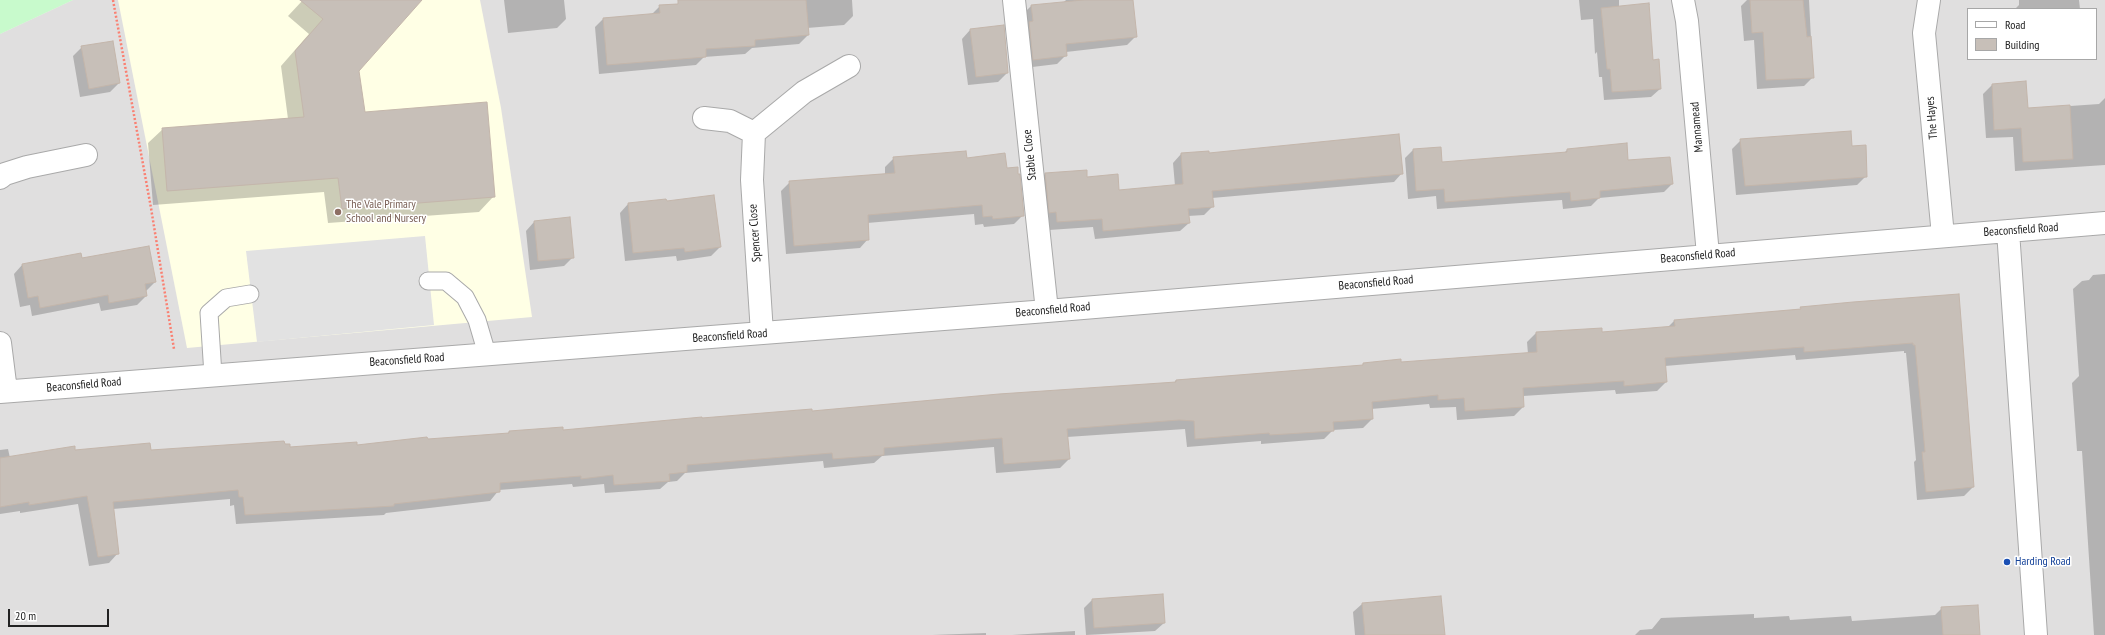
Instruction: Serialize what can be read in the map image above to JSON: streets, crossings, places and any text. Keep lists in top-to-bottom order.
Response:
{
  "streets": {
    "street": [
      "The Hayes",
      "Mannamead",
      "Stable Close",
      "Beaconsfield Road",
      "Spencer Close"
    ]
  },
  "crossings": [
    ["The Hayes", "Beaconsfield Road"],
    ["Mannamead", "Beaconsfield Road"],
    ["Stable Close", "Beaconsfield Road"],
    ["Beaconsfield Road", "Spencer Close"]
  ],
  "places": ["The Vale Primary School and Nursery", "Harding Road"],
  "legend": ["Road", "Building"],
  "scale_bar": "20 m"
}
